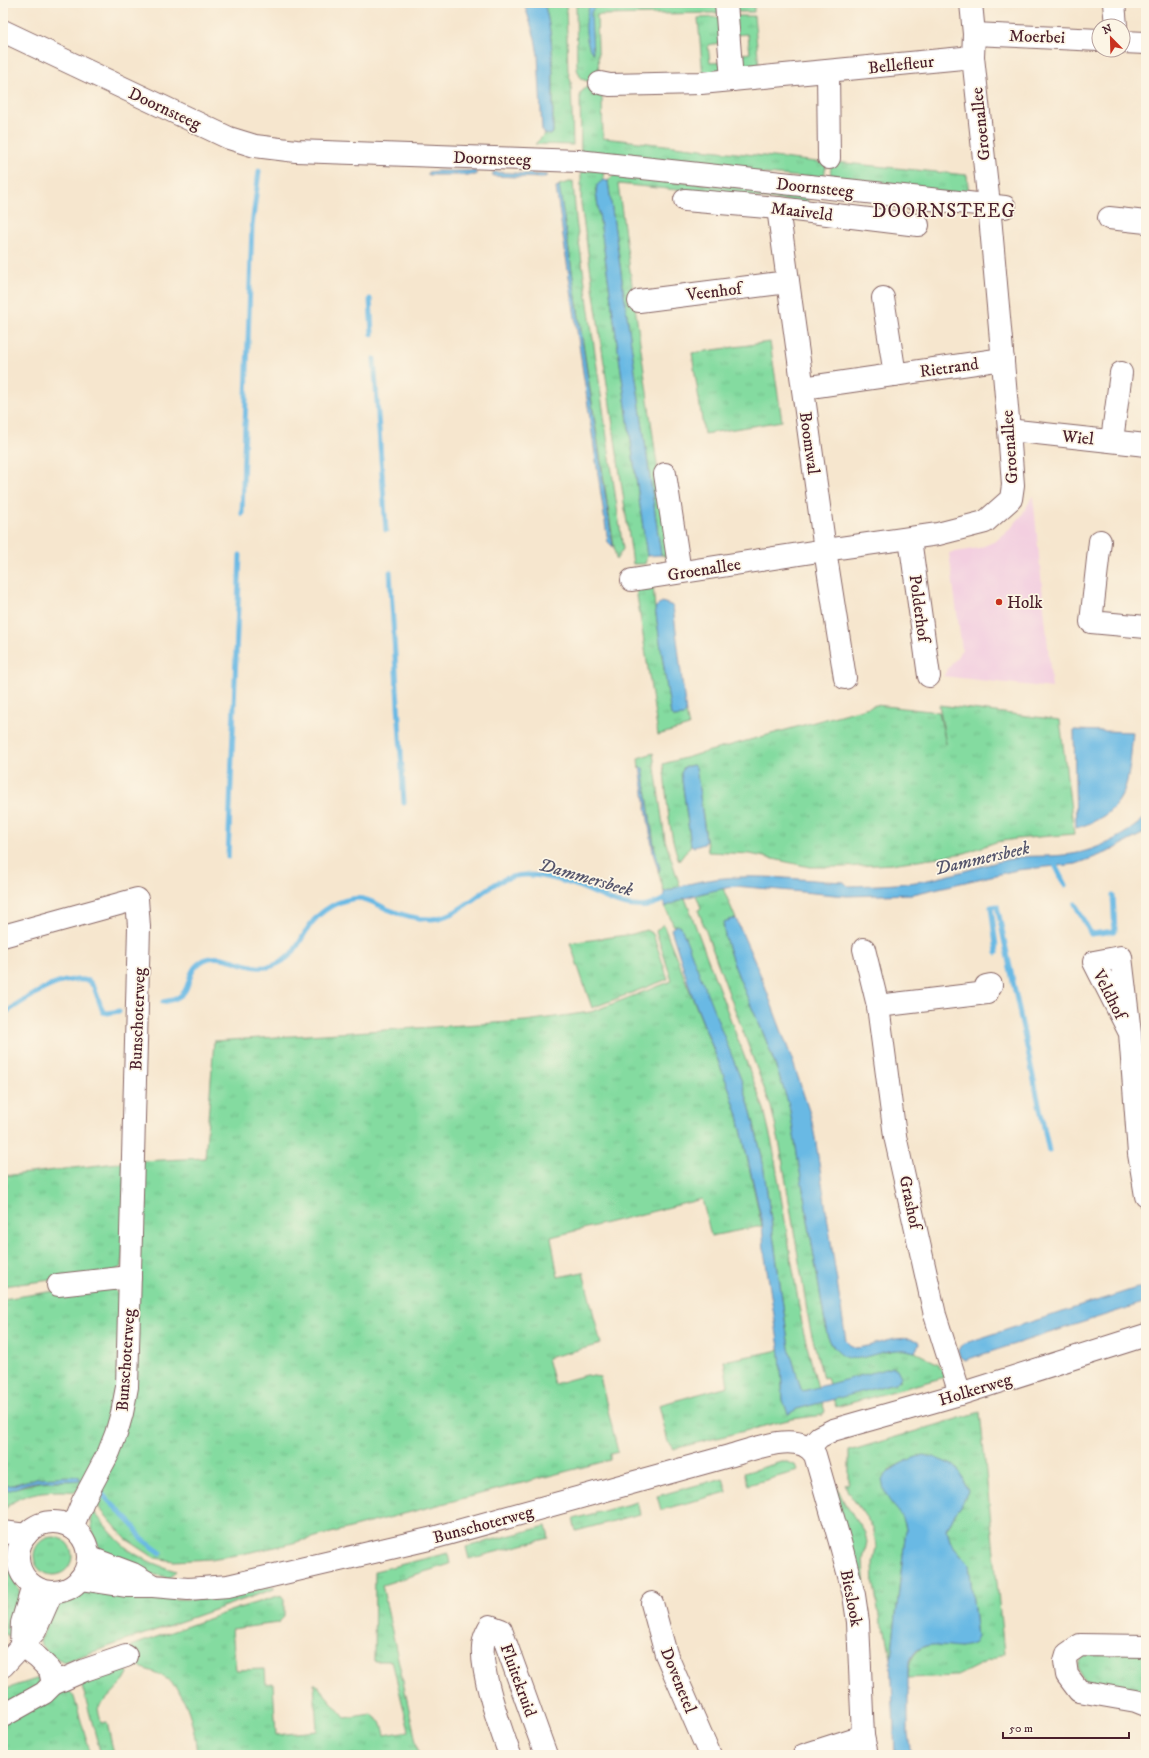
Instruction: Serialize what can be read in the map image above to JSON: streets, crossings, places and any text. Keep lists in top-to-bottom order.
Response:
{
  "streets": {
    "street": [
      "Moerbei",
      "Bellefleur",
      "Doornsteeg",
      "Groenallee",
      "Maaiveld",
      "Veenhof",
      "Rietrand",
      "Wiel",
      "Boomwal",
      "Polderhof",
      "Veldhof",
      "Bunschoterweg",
      "Grashof",
      "Holkerweg",
      "Bieslook",
      "Fluitekruid",
      "Dovenetel"
    ]
  },
  "crossings": [
    ["Moerbei", "Groenallee"],
    ["Bellefleur", "Groenallee"],
    ["Doornsteeg", "Groenallee"],
    ["Groenallee", "Rietrand"],
    ["Groenallee", "Wiel"],
    ["Groenallee", "Boomwal"],
    ["Groenallee", "Polderhof"],
    ["Maaiveld", "Boomwal"],
    ["Veenhof", "Boomwal"],
    ["Rietrand", "Boomwal"],
    ["Bunschoterweg", "Holkerweg"],
    ["Bunschoterweg", "Bieslook"],
    ["Grashof", "Holkerweg"],
    ["Holkerweg", "Bieslook"]
  ],
  "districts": ["DOORNSTEEG"],
  "water": ["Dammersbeek"],
  "places": ["Holk"],
  "scale_bar": "50 m",
  "north": "top left"
}
